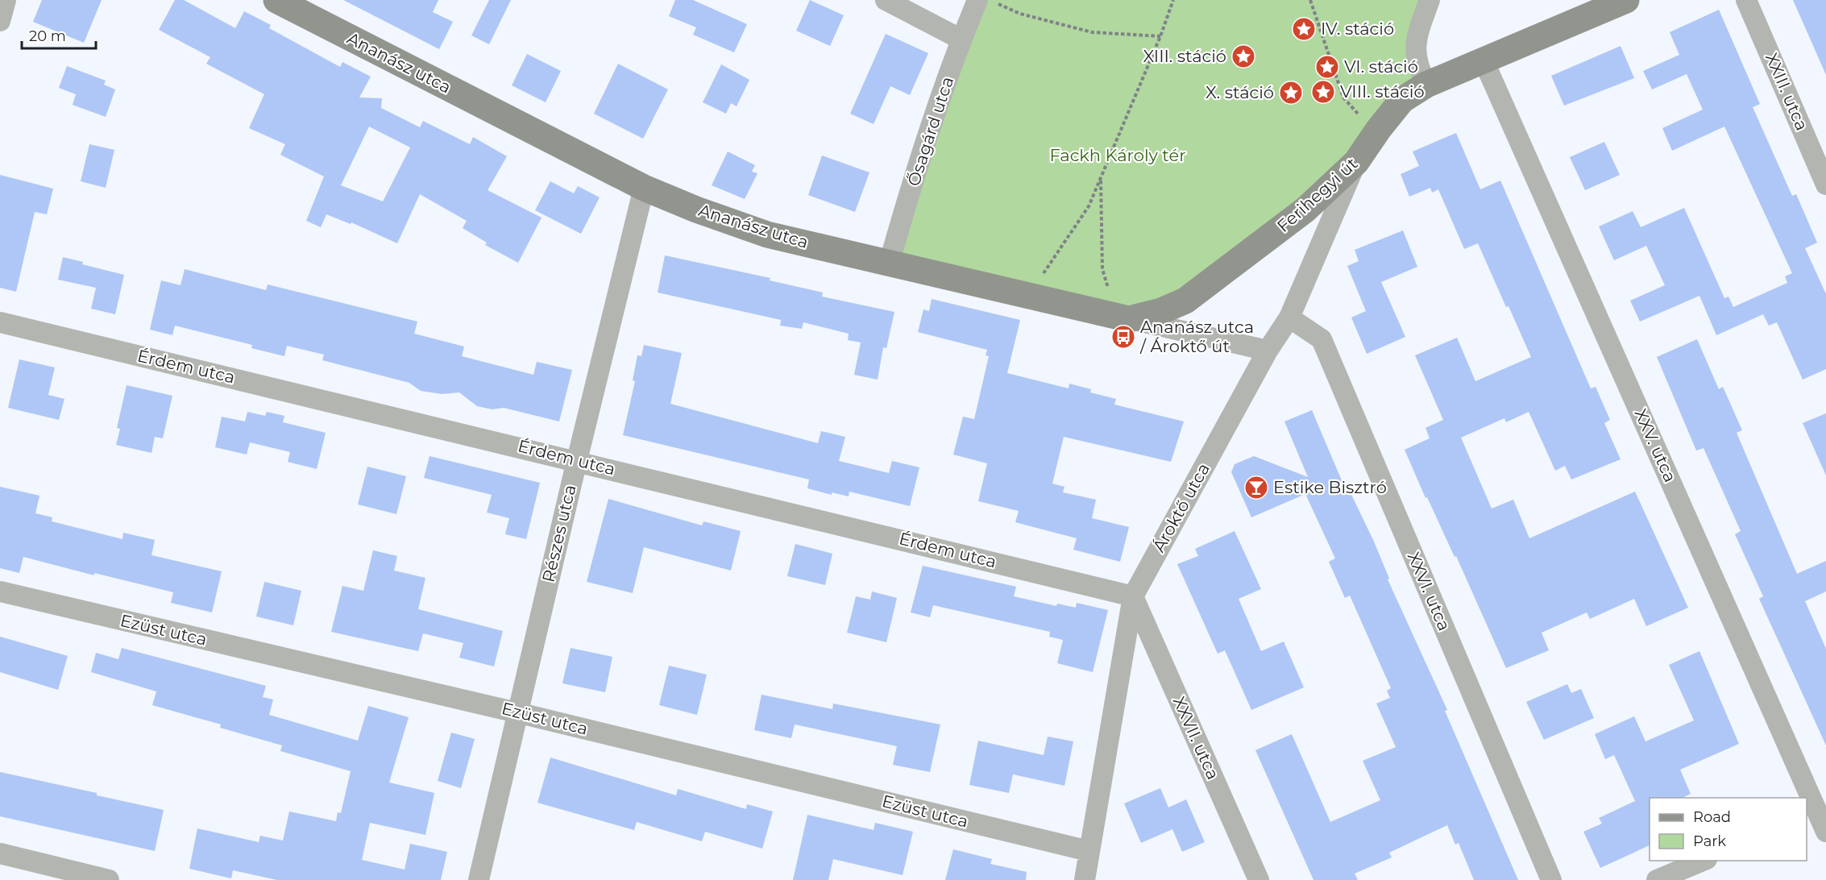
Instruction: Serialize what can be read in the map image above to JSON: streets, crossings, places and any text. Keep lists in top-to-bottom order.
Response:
{
  "streets": {
    "street": [
      "Ananász utca",
      "XXIII. utca",
      "Ősagárd utca",
      "Ferihegyi út",
      "Érdem utca",
      "XXV. utca",
      "Ároktő utca",
      "Részes utca",
      "XXVI. utca",
      "Ezüst utca",
      "XXVII. utca"
    ]
  },
  "crossings": [
    ["Ananász utca", "Ősagárd utca"],
    ["Ananász utca", "Ferihegyi út"],
    ["Ananász utca", "Ároktő utca"],
    ["Ananász utca", "Részes utca"],
    ["Ferihegyi út", "XXV. utca"],
    ["Ferihegyi út", "Ároktő utca"],
    ["Érdem utca", "Ároktő utca"],
    ["Érdem utca", "Részes utca"],
    ["Érdem utca", "XXVII. utca"],
    ["Ároktő utca", "XXVI. utca"],
    ["Ároktő utca", "Ezüst utca"],
    ["Ároktő utca", "XXVII. utca"],
    ["Részes utca", "Ezüst utca"]
  ],
  "parks": ["Fackh Károly tér"],
  "places": {
    "place": [
      "IV. stáció",
      "XIII. stáció",
      "VI. stáció",
      "VIII. stáció",
      "X. stáció"
    ],
    "bus stop": ["Ananász utca / Ároktő út"],
    "bar": ["Estike Bisztró"]
  },
  "legend": ["Road", "Park"],
  "scale_bar": "20 m"
}
